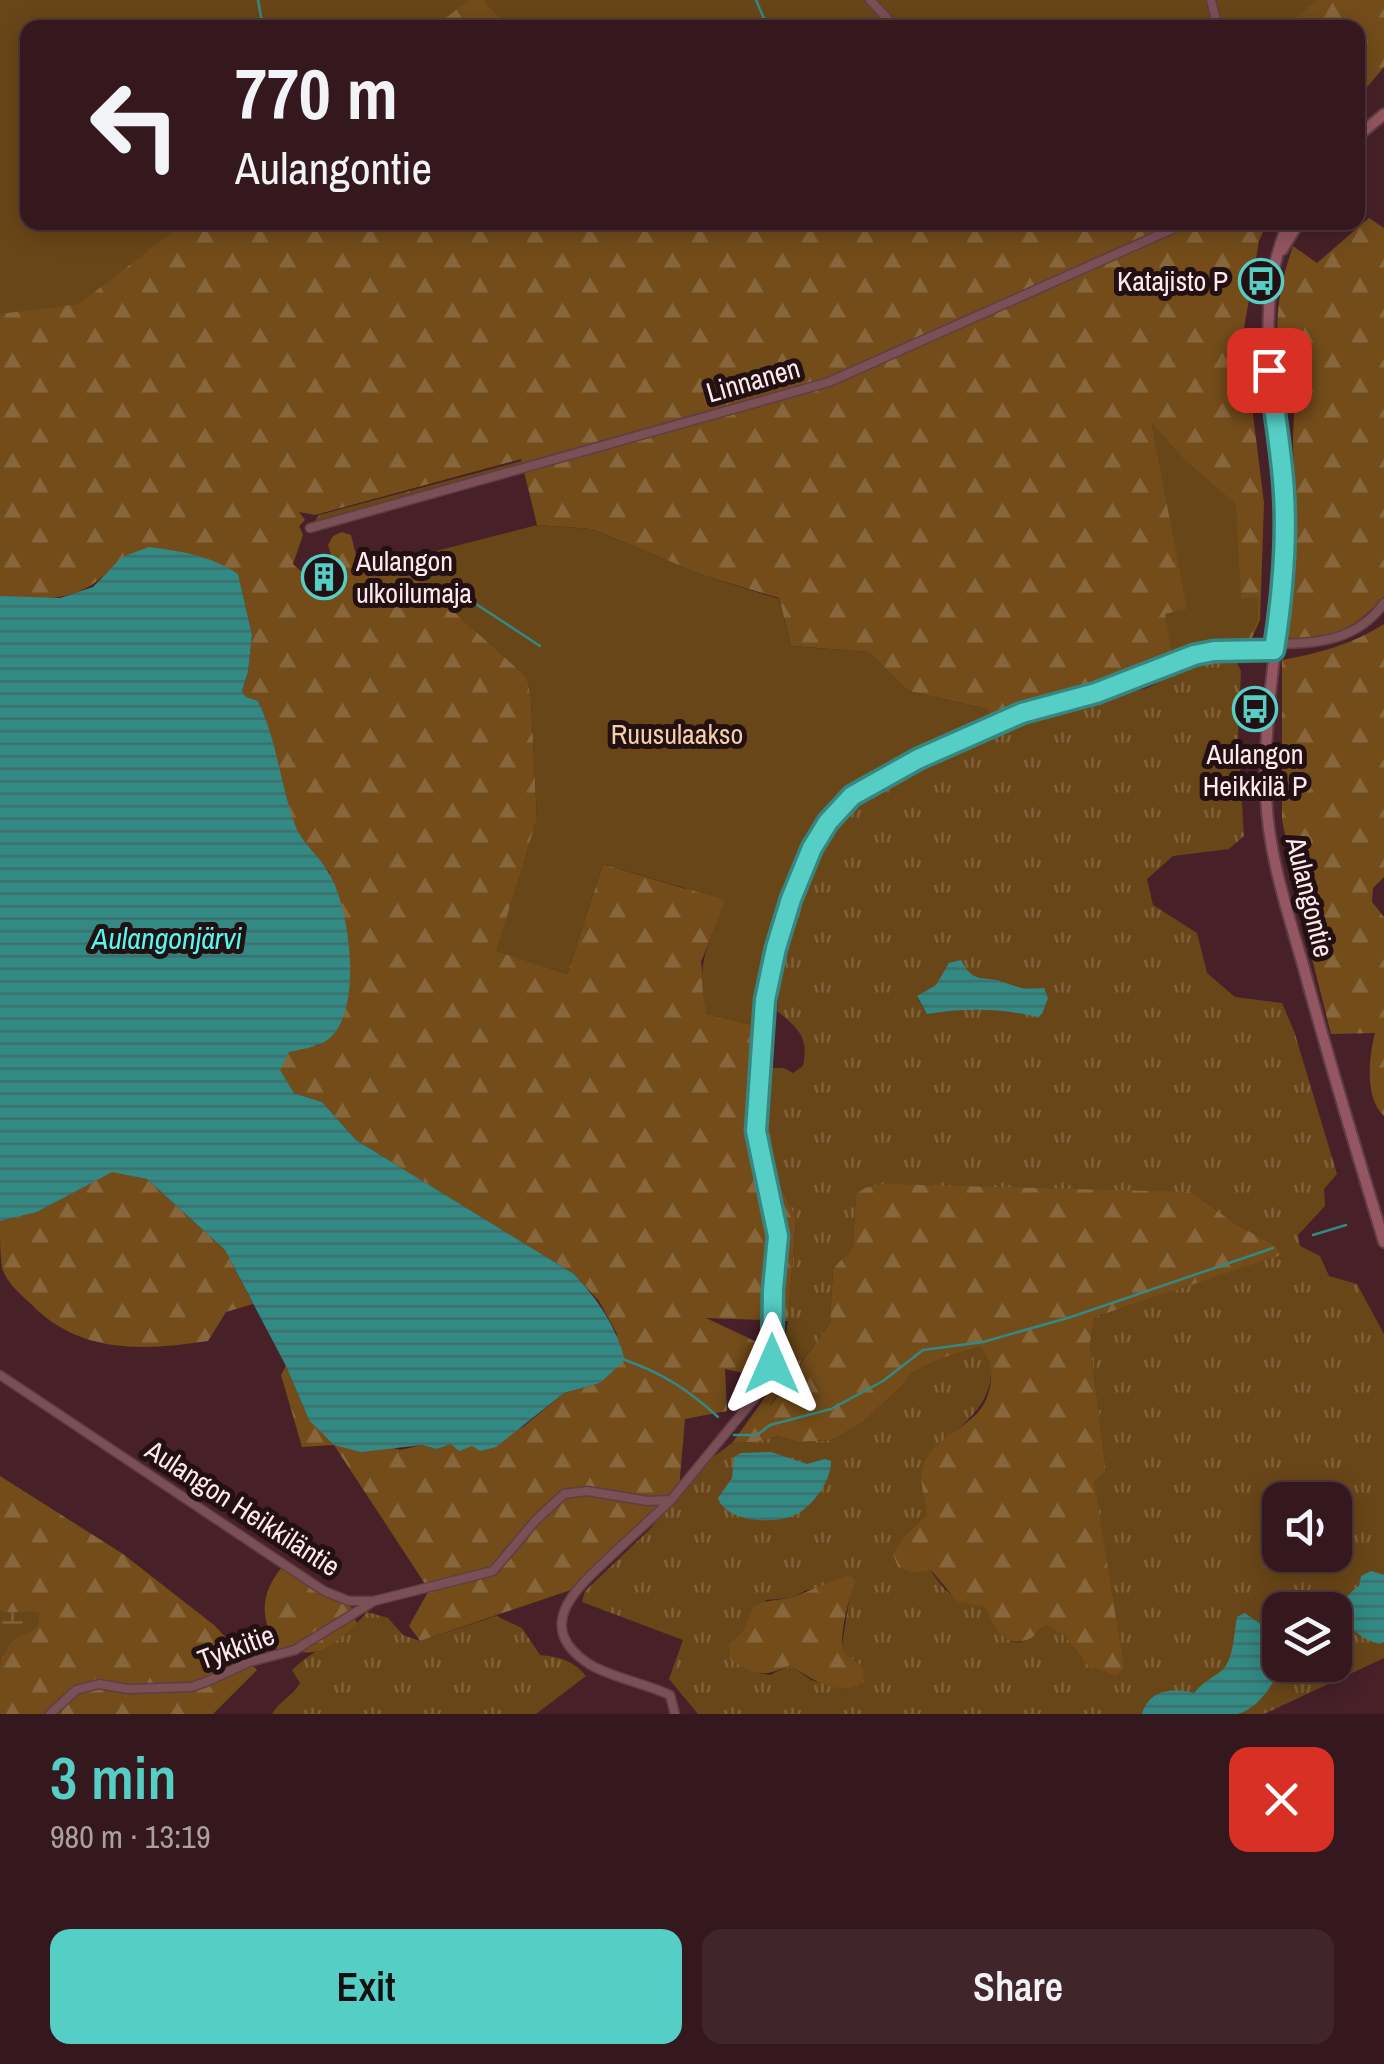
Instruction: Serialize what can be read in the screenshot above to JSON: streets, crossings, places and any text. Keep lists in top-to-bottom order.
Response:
{
  "streets": {
    "street": [
      "Linnanen",
      "Aulangontie",
      "Aulangon Heikkiläntie",
      "Tykkitie"
    ]
  },
  "crossings": [
    ["Aulangon Heikkiläntie", "Tykkitie"]
  ],
  "water": ["Aulangonjärvi"],
  "parks": ["Ruusulaakso"],
  "places": {
    "bus stop": ["Katajisto P", "Aulangon Heikkilä P"],
    "building": ["Aulangon ulkoilumaja"]
  },
  "page": {
    "turn": ["770 m", "Aulangontie"],
    "heading": ["3 min", "980 m · 13:19"],
    "buttons": ["Exit", "Share"]
  }
}
